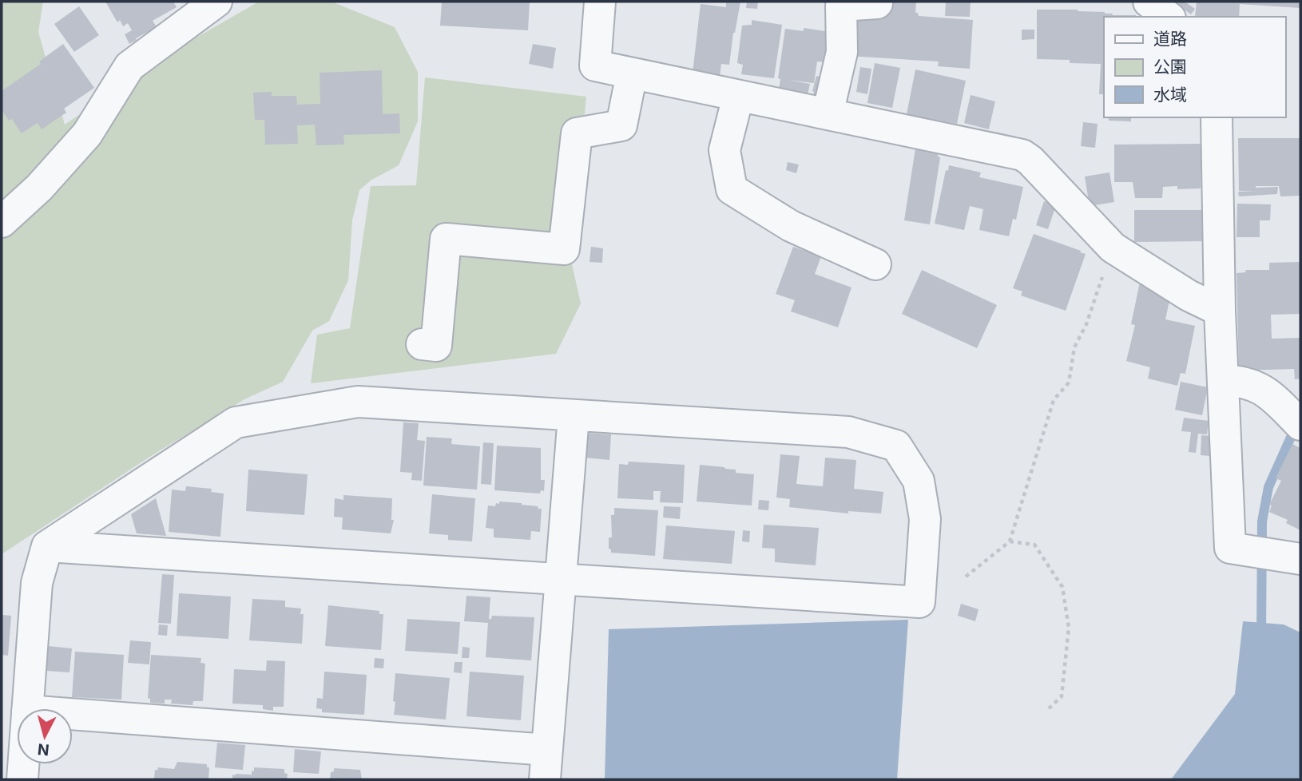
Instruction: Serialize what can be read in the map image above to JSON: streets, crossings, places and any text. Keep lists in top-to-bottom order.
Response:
{
  "legend": ["道路", "公園", "水域"],
  "north": "bottom"
}
